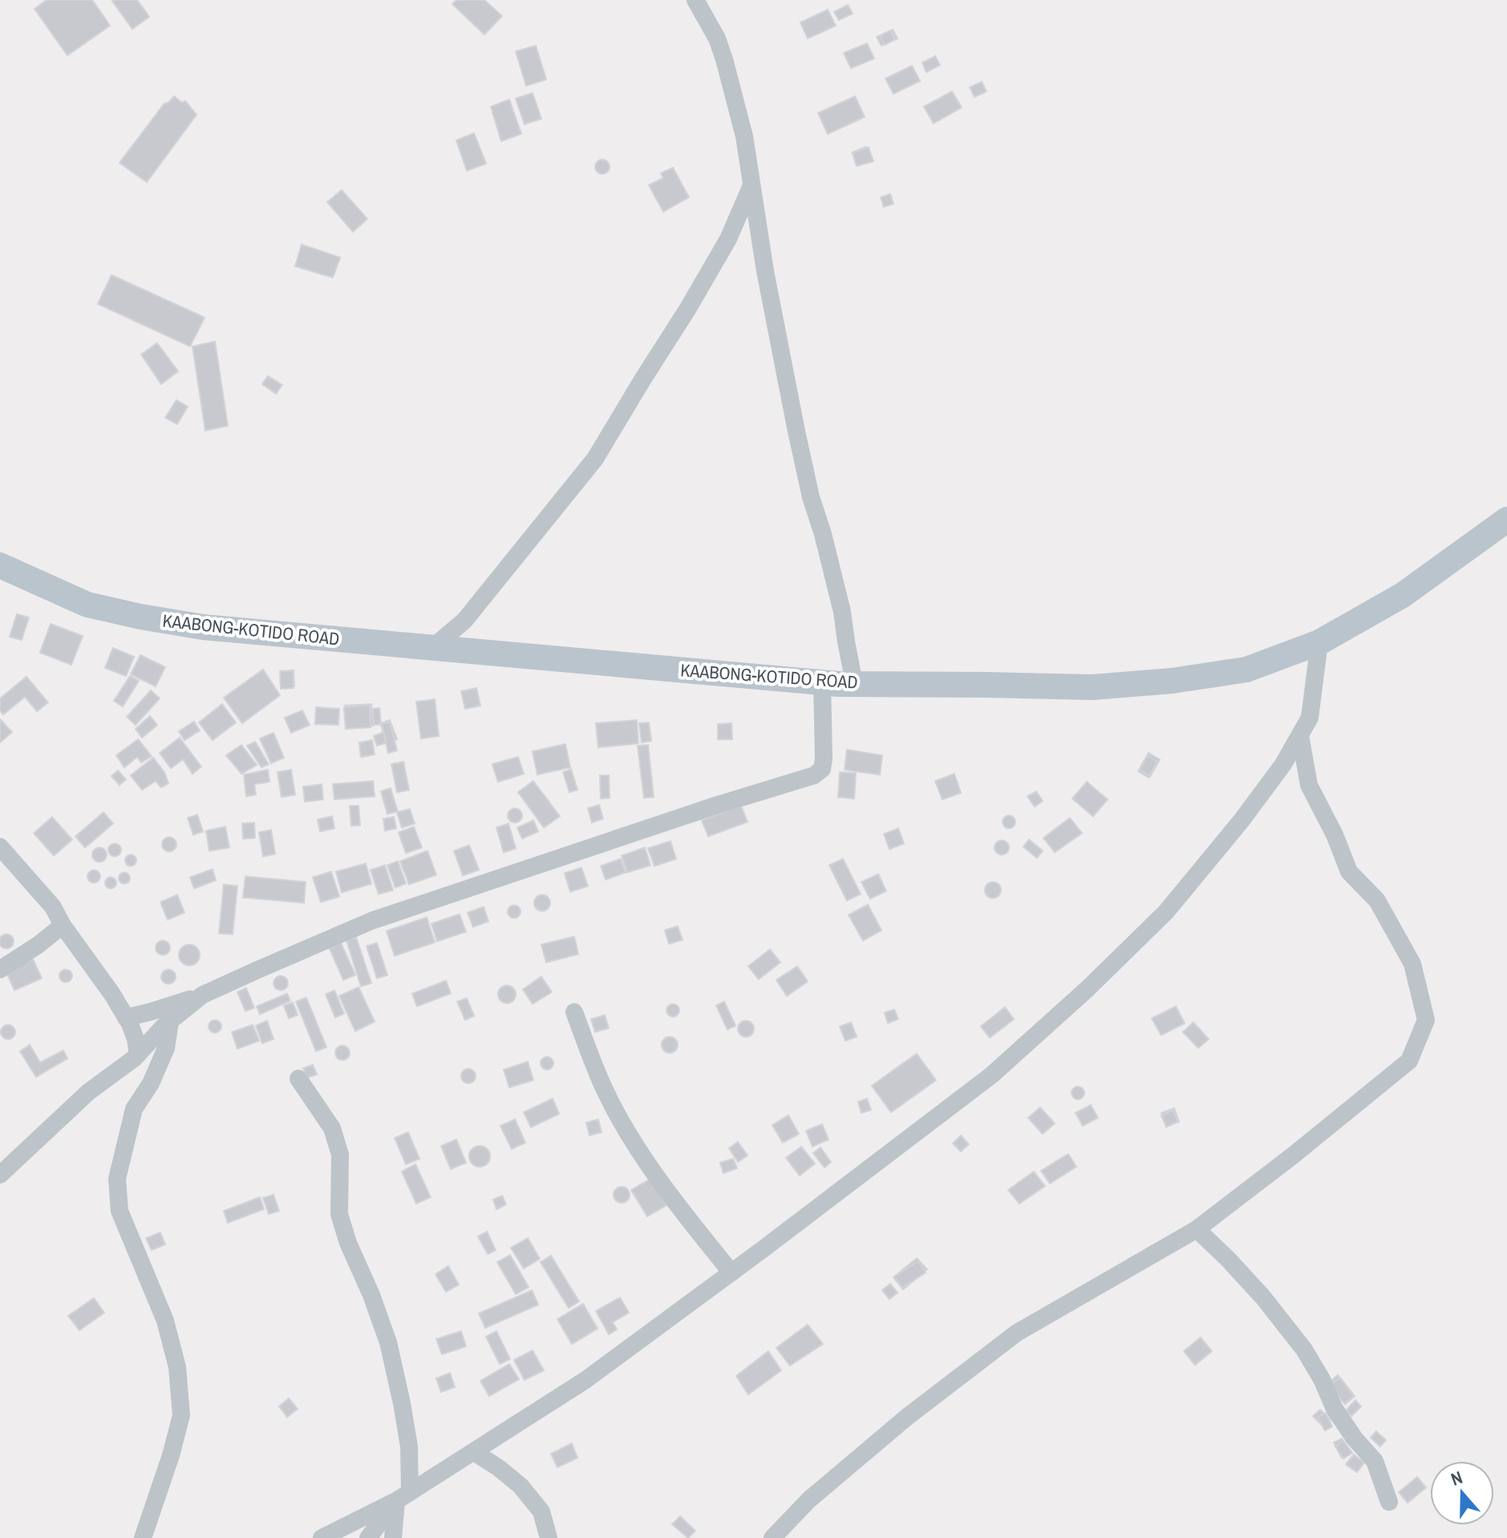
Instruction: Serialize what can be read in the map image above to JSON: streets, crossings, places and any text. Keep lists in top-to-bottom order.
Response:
{
  "streets": {
    "main road": ["KAABONG-KOTIDO ROAD"]
  },
  "north": "top"
}
